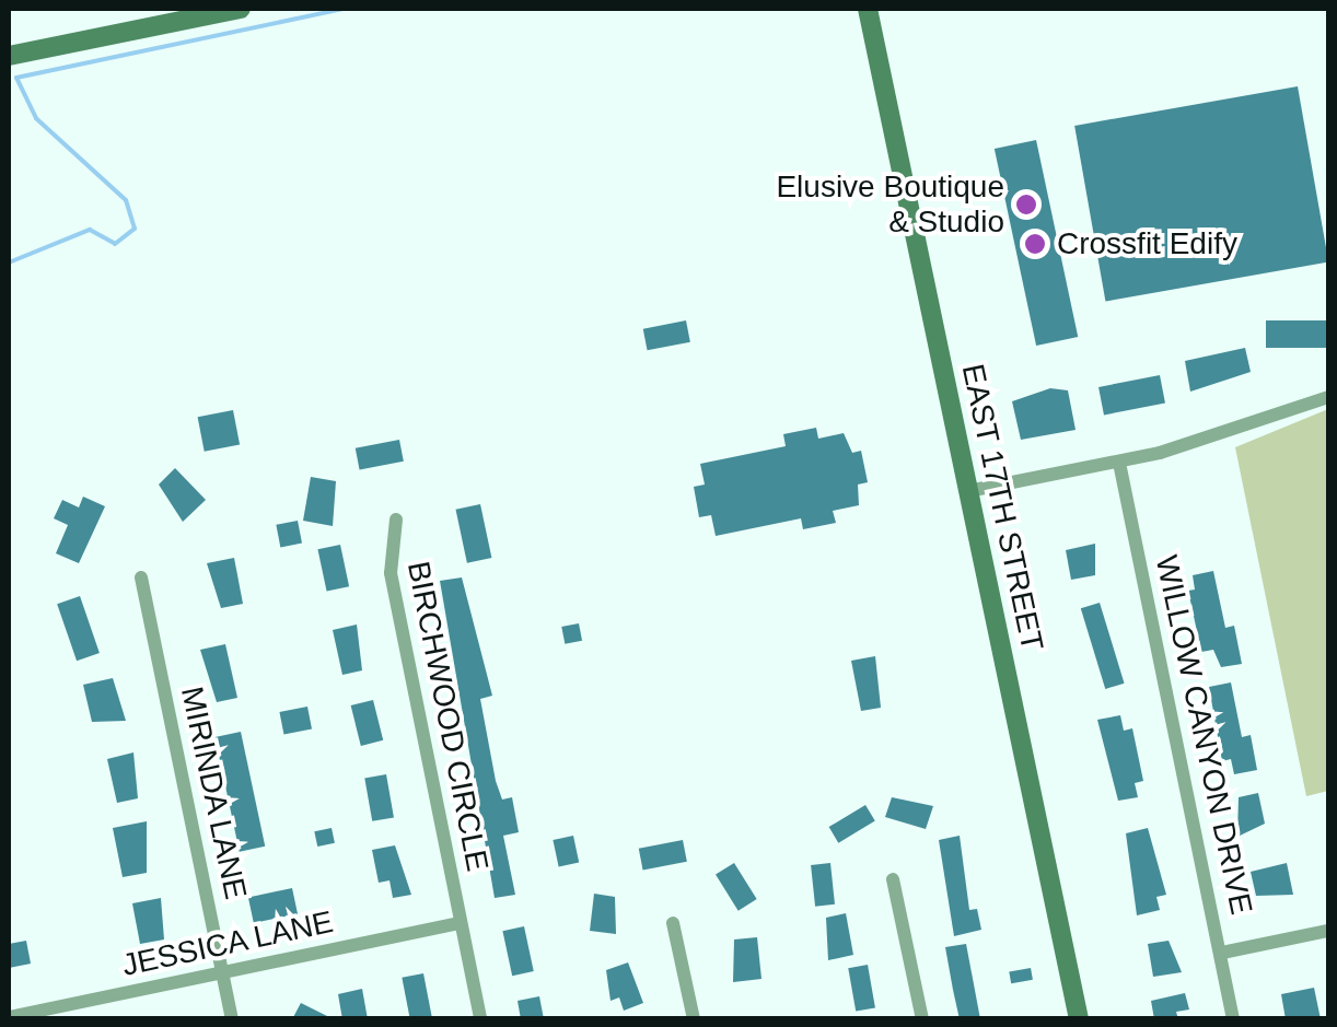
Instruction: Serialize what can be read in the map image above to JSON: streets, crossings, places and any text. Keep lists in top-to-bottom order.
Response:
{
  "streets": {
    "main road": ["EAST 17TH STREET"],
    "street": [
      "BIRCHWOOD CIRCLE",
      "WILLOW CANYON DRIVE",
      "MIRINDA LANE",
      "JESSICA LANE"
    ]
  },
  "crossings": [
    ["BIRCHWOOD CIRCLE", "JESSICA LANE"],
    ["MIRINDA LANE", "JESSICA LANE"]
  ],
  "places": ["Elusive Boutique & Studio", "Crossfit Edify"]
}
